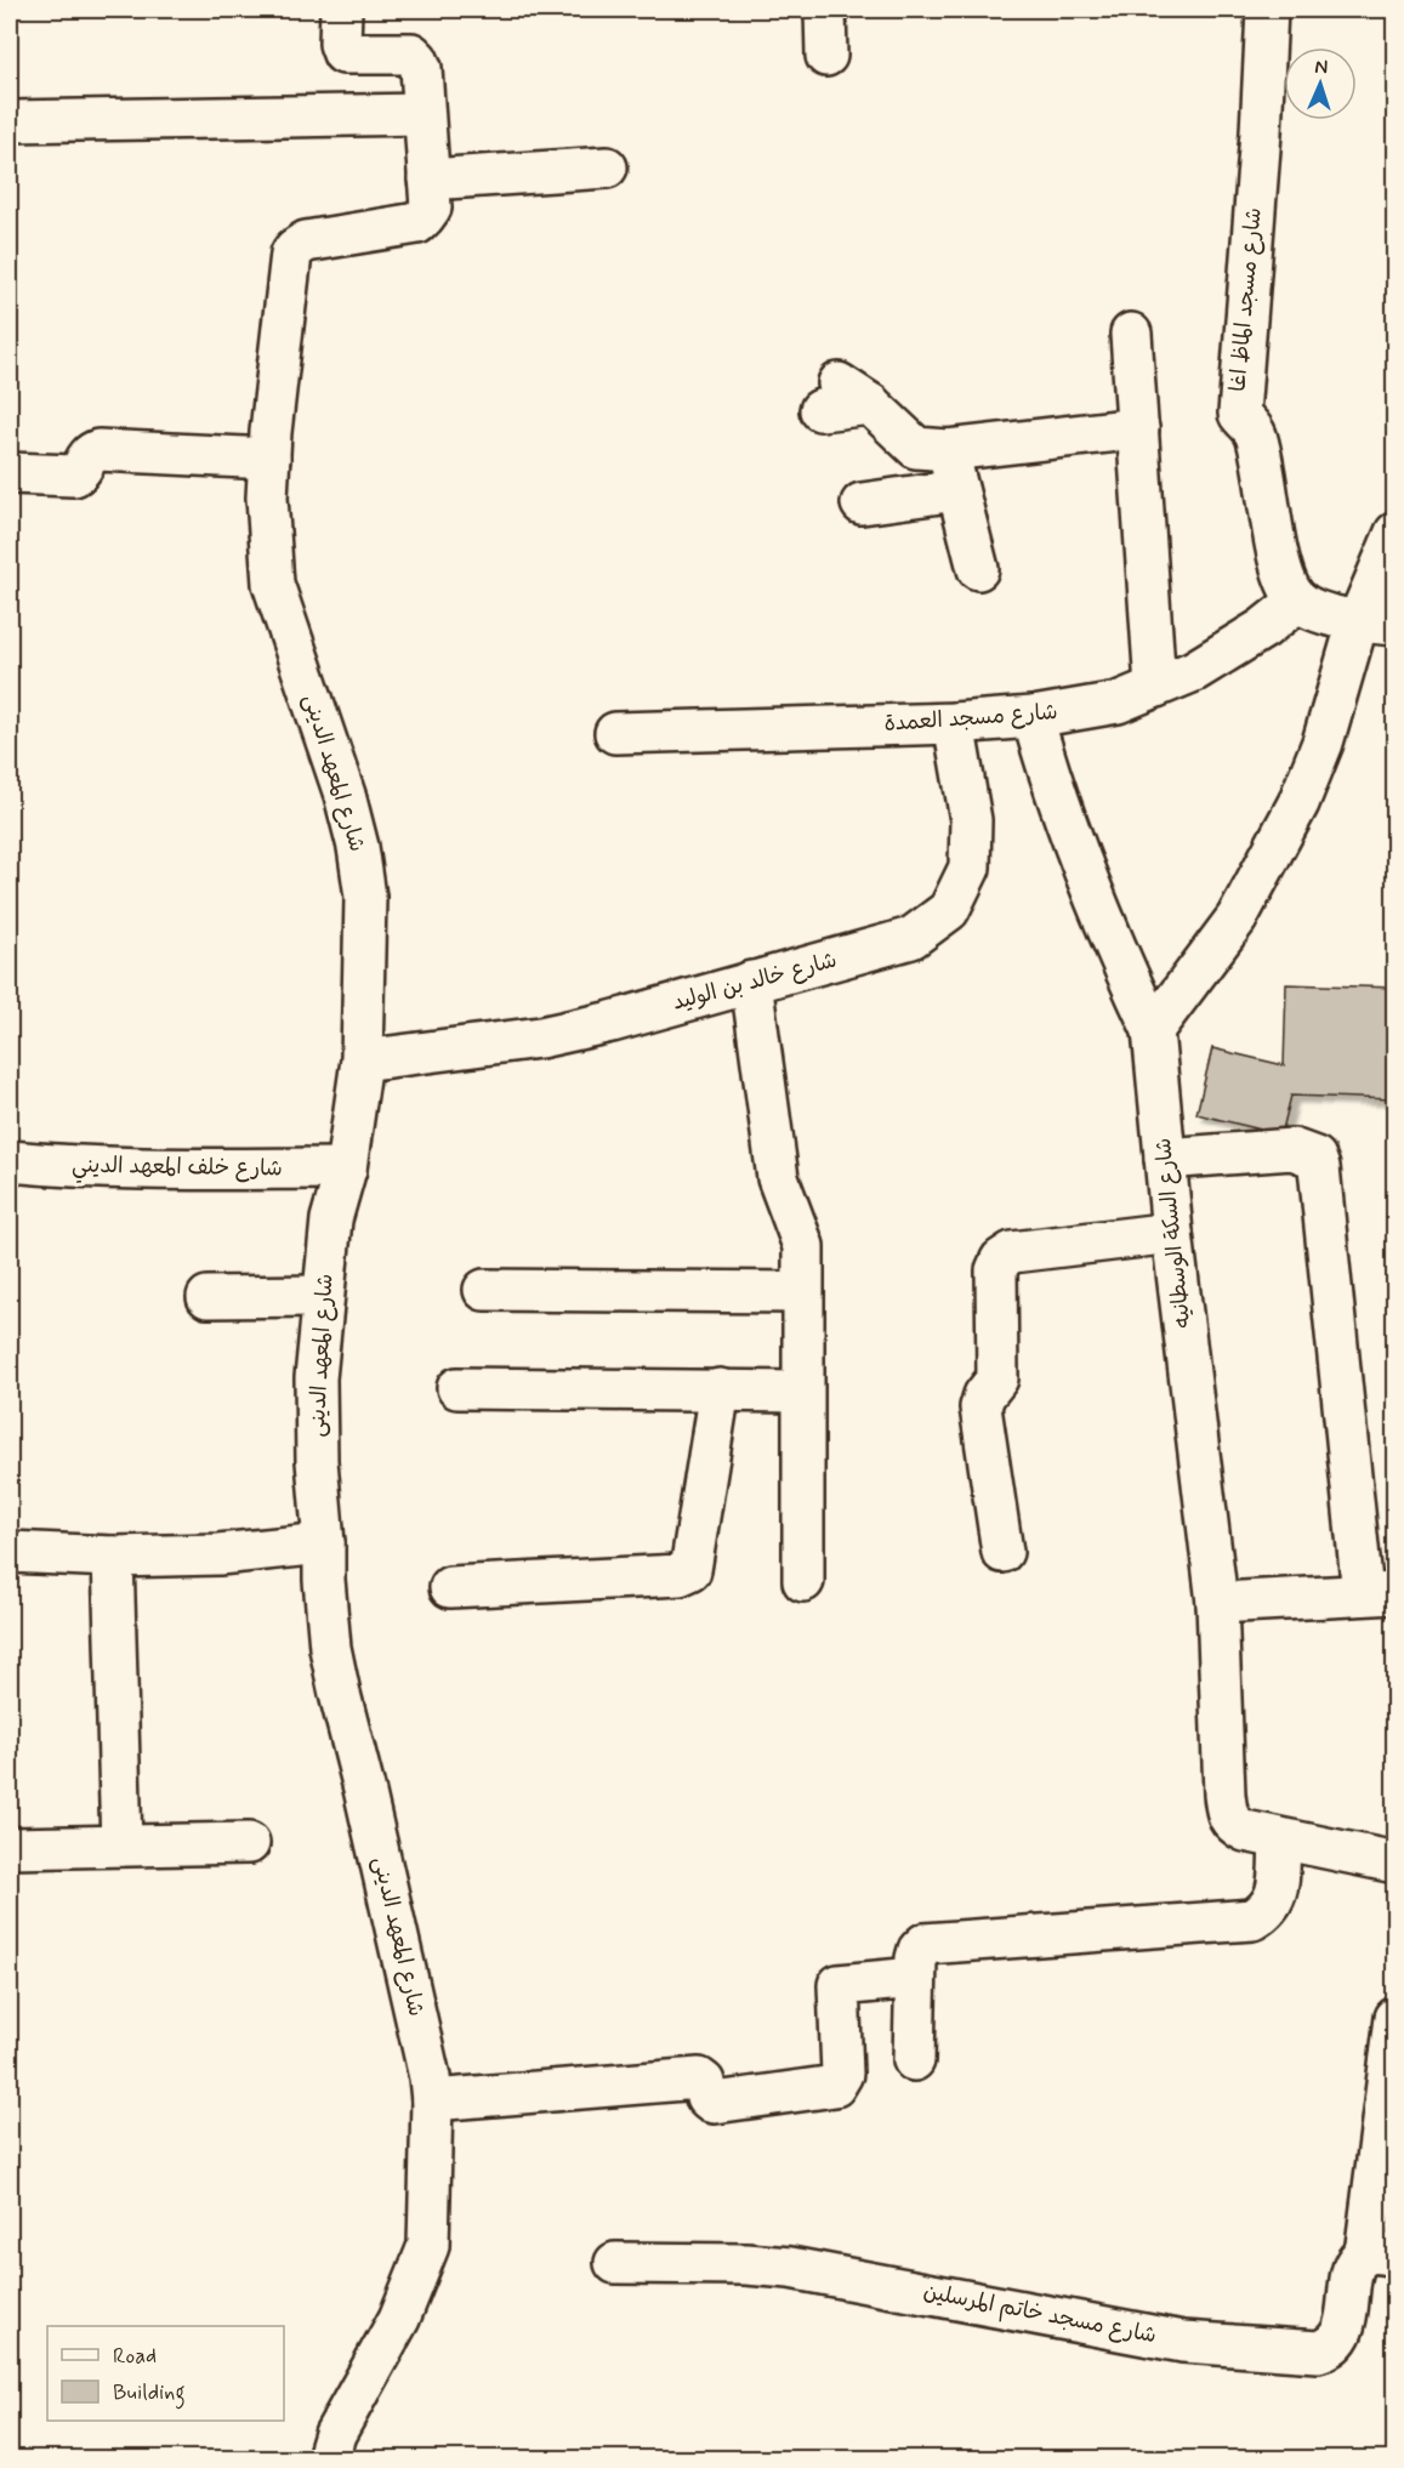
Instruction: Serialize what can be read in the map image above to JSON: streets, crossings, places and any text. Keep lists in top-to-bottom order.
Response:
{
  "streets": {
    "street": [
      "شارع مسجد الماظ اغا",
      "شارع مسجد العمدة",
      "شارع المعهد الدينى",
      "شارع خالد بن الوليد",
      "شارع خلف المعهد الديني",
      "شارع السكة الوسطانيه",
      "شارع مسجد خاتم المرسلين"
    ]
  },
  "crossings": [
    ["شارع مسجد الماظ اغا", "شارع مسجد العمدة"],
    ["شارع مسجد العمدة", "شارع خالد بن الوليد"],
    ["شارع مسجد العمدة", "شارع السكة الوسطانيه"],
    ["شارع المعهد الدينى", "شارع خالد بن الوليد"],
    ["شارع المعهد الدينى", "شارع خلف المعهد الديني"]
  ],
  "legend": ["Road", "Building"],
  "north": "top"
}
